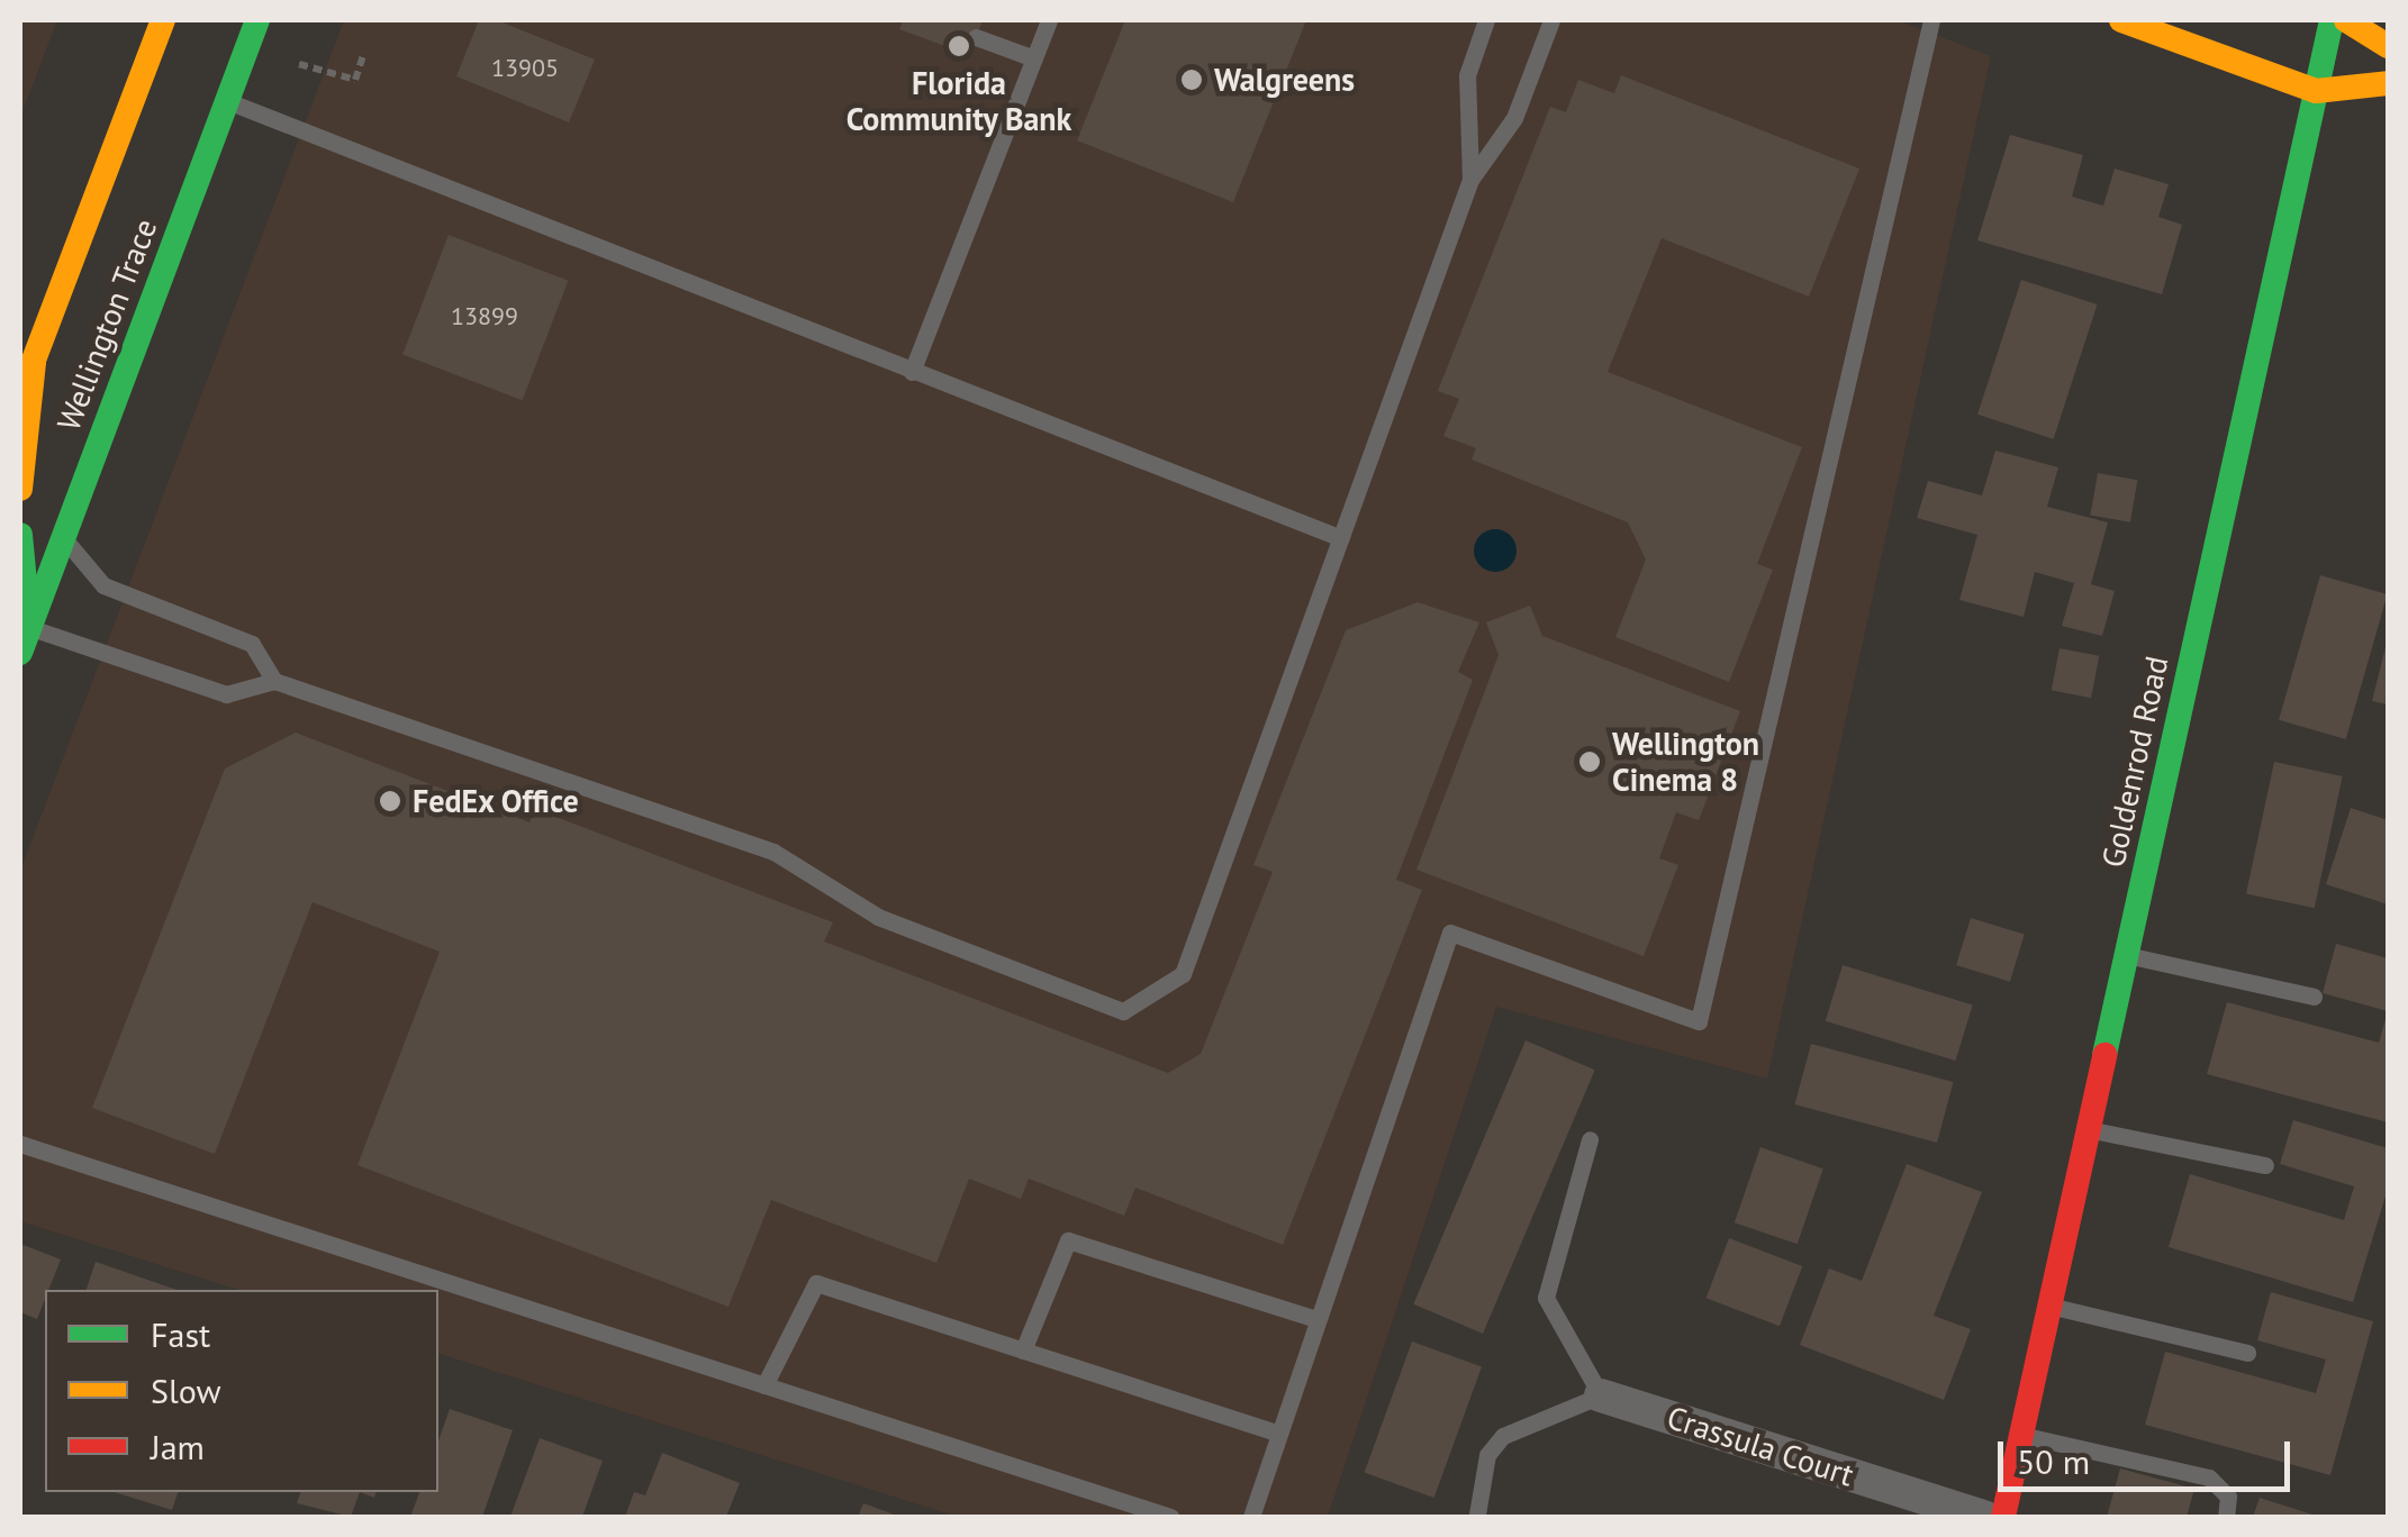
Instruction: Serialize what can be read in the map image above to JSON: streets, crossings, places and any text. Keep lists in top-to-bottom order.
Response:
{
  "streets": {
    "street": ["Wellington Trace", "Goldenrod Road", "Crassula Court"]
  },
  "places": [
    "Florida Community Bank",
    "Walgreens",
    "Wellington Cinema 8",
    "FedEx Office"
  ],
  "house_numbers": ["13905", "13899"],
  "legend": ["Fast", "Slow", "Jam"],
  "scale_bar": "50 m"
}
